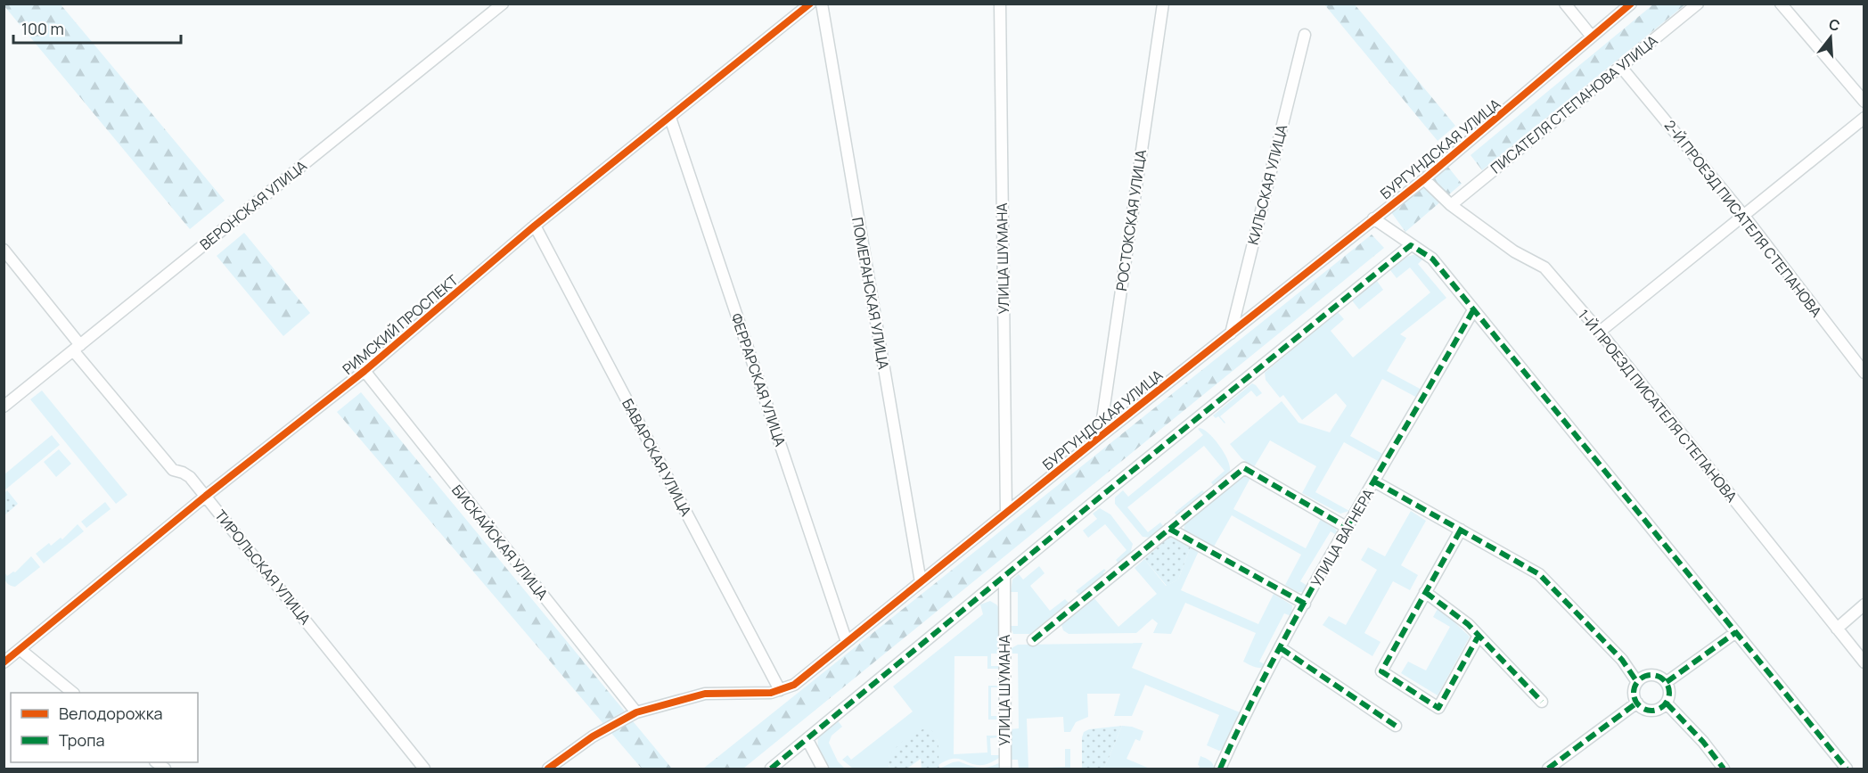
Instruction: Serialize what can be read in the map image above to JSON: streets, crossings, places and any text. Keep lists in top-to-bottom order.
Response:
{
  "streets": {
    "street": [
      "ПИСАТЕЛЯ СТЕПАНОВА УЛИЦА",
      "БУРГУНДСКАЯ УЛИЦА",
      "КИЛЬСКАЯ УЛИЦА",
      "ВЕРОНСКАЯ УЛИЦА",
      "2-Й ПРОЕЗД ПИСАТЕЛЯ СТЕПАНОВА",
      "РОСТОКСКАЯ УЛИЦА",
      "УЛИЦА ШУМАНА",
      "ПОМЕРАНСКАЯ УЛИЦА",
      "РИМСКИЙ ПРОСПЕКТ",
      "ФЕРРАРСКАЯ УЛИЦА",
      "1-Й ПРОЕЗД ПИСАТЕЛЯ СТЕПАНОВА",
      "БАВАРСКАЯ УЛИЦА",
      "УЛИЦА ВАГНЕРА",
      "БИСКАЙСКАЯ УЛИЦА",
      "ТИРОЛЬСКАЯ УЛИЦА"
    ]
  },
  "crossings": [
    ["ПИСАТЕЛЯ СТЕПАНОВА УЛИЦА", "2-Й ПРОЕЗД ПИСАТЕЛЯ СТЕПАНОВА"],
    ["ПИСАТЕЛЯ СТЕПАНОВА УЛИЦА", "1-Й ПРОЕЗД ПИСАТЕЛЯ СТЕПАНОВА"],
    ["БУРГУНДСКАЯ УЛИЦА", "КИЛЬСКАЯ УЛИЦА"],
    ["БУРГУНДСКАЯ УЛИЦА", "РОСТОКСКАЯ УЛИЦА"],
    ["БУРГУНДСКАЯ УЛИЦА", "УЛИЦА ШУМАНА"],
    ["БУРГУНДСКАЯ УЛИЦА", "ПОМЕРАНСКАЯ УЛИЦА"],
    ["БУРГУНДСКАЯ УЛИЦА", "ФЕРРАРСКАЯ УЛИЦА"],
    ["БУРГУНДСКАЯ УЛИЦА", "1-Й ПРОЕЗД ПИСАТЕЛЯ СТЕПАНОВА"],
    ["БУРГУНДСКАЯ УЛИЦА", "БАВАРСКАЯ УЛИЦА"],
    ["БУРГУНДСКАЯ УЛИЦА", "БИСКАЙСКАЯ УЛИЦА"],
    ["ВЕРОНСКАЯ УЛИЦА", "ТИРОЛЬСКАЯ УЛИЦА"],
    ["РИМСКИЙ ПРОСПЕКТ", "ФЕРРАРСКАЯ УЛИЦА"],
    ["РИМСКИЙ ПРОСПЕКТ", "БАВАРСКАЯ УЛИЦА"],
    ["РИМСКИЙ ПРОСПЕКТ", "БИСКАЙСКАЯ УЛИЦА"],
    ["РИМСКИЙ ПРОСПЕКТ", "ТИРОЛЬСКАЯ УЛИЦА"]
  ],
  "legend": ["Велодорожка", "Тропа"],
  "scale_bar": "100 m",
  "north": "top"
}
